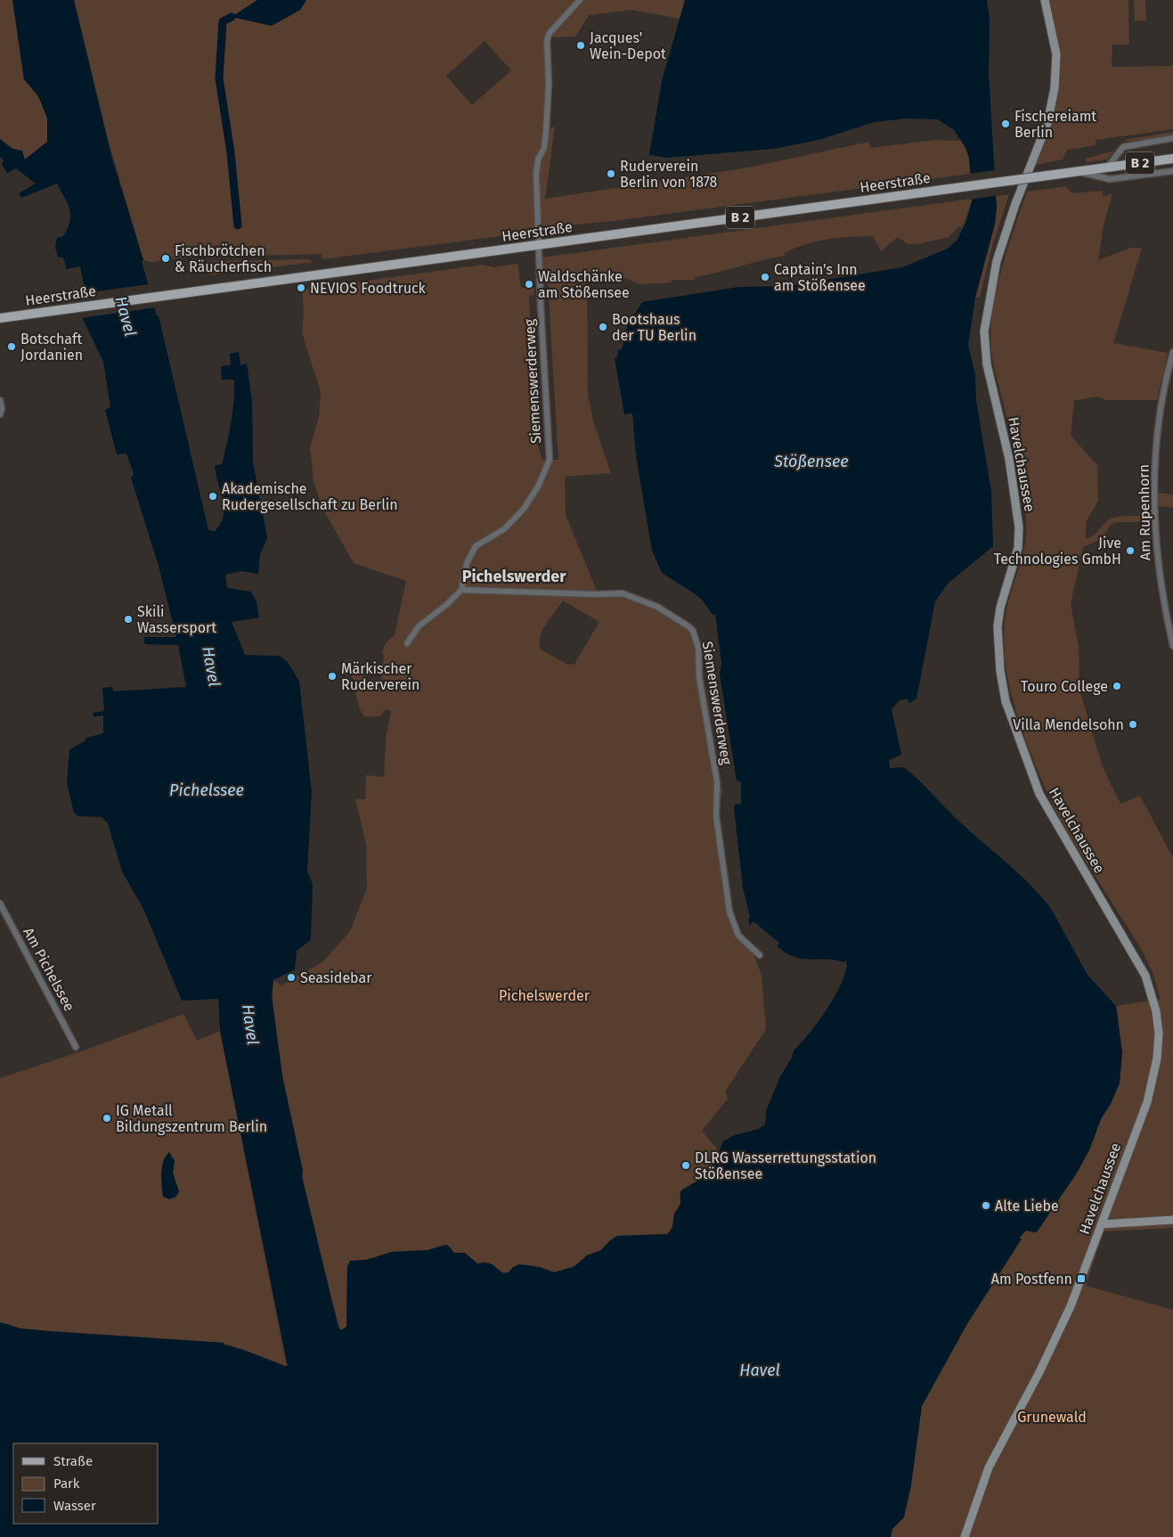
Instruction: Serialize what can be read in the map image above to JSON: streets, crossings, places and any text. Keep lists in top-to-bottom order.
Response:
{
  "streets": {
    "main road": ["B 2", "Heerstraße"],
    "street": [
      "Siemenswerderweg",
      "Havelchaussee",
      "Am Rupenhorn",
      "Am Pichelssee"
    ]
  },
  "crossings": [
    ["Heerstraße", "Siemenswerderweg"]
  ],
  "districts": ["Pichelswerder"],
  "water": ["Havel", "Stößensee", "Pichelssee"],
  "parks": ["Pichelswerder", "Grunewald"],
  "places": {
    "other": [
      "Jacques' Wein-Depot",
      "Fischereiamt Berlin",
      "Ruderverein Berlin von 1878",
      "Fischbrötchen & Räucherfisch",
      "Captain's Inn am Stößensee",
      "Waldschänke am Stößensee",
      "NEVIOS Foodtruck",
      "Bootshaus der TU Berlin",
      "Botschaft Jordanien",
      "Akademische Rudergesellschaft zu Berlin",
      "Jive Technologies GmbH",
      "Skili Wassersport",
      "Märkischer Ruderverein",
      "Touro College",
      "Villa Mendelsohn",
      "Seasidebar",
      "IG Metall Bildungszentrum Berlin",
      "DLRG Wasserrettungsstation Stößensee",
      "Alte Liebe"
    ],
    "transit": ["Am Postfenn"]
  },
  "legend": ["Straße", "Park", "Wasser"]
}
